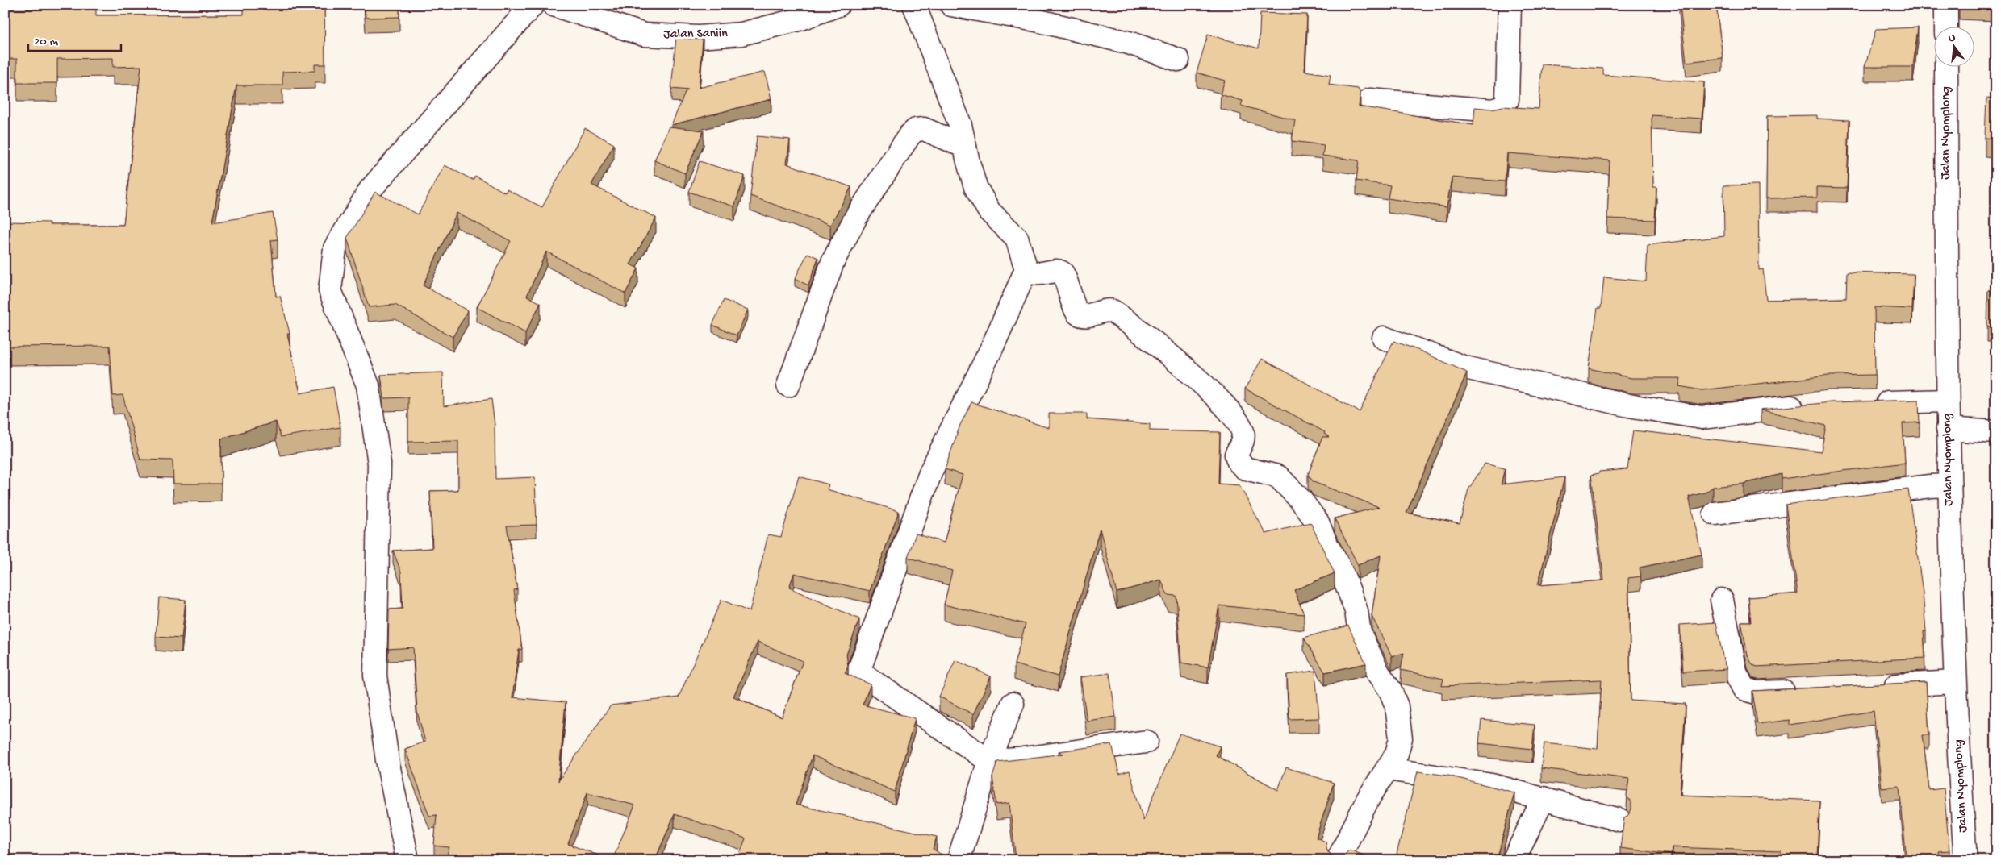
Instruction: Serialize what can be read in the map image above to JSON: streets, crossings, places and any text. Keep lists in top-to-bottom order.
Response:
{
  "streets": {
    "street": ["Jalan Saniin", "Jalan Nyomplong"]
  },
  "scale_bar": "20 m",
  "north": "top"
}
